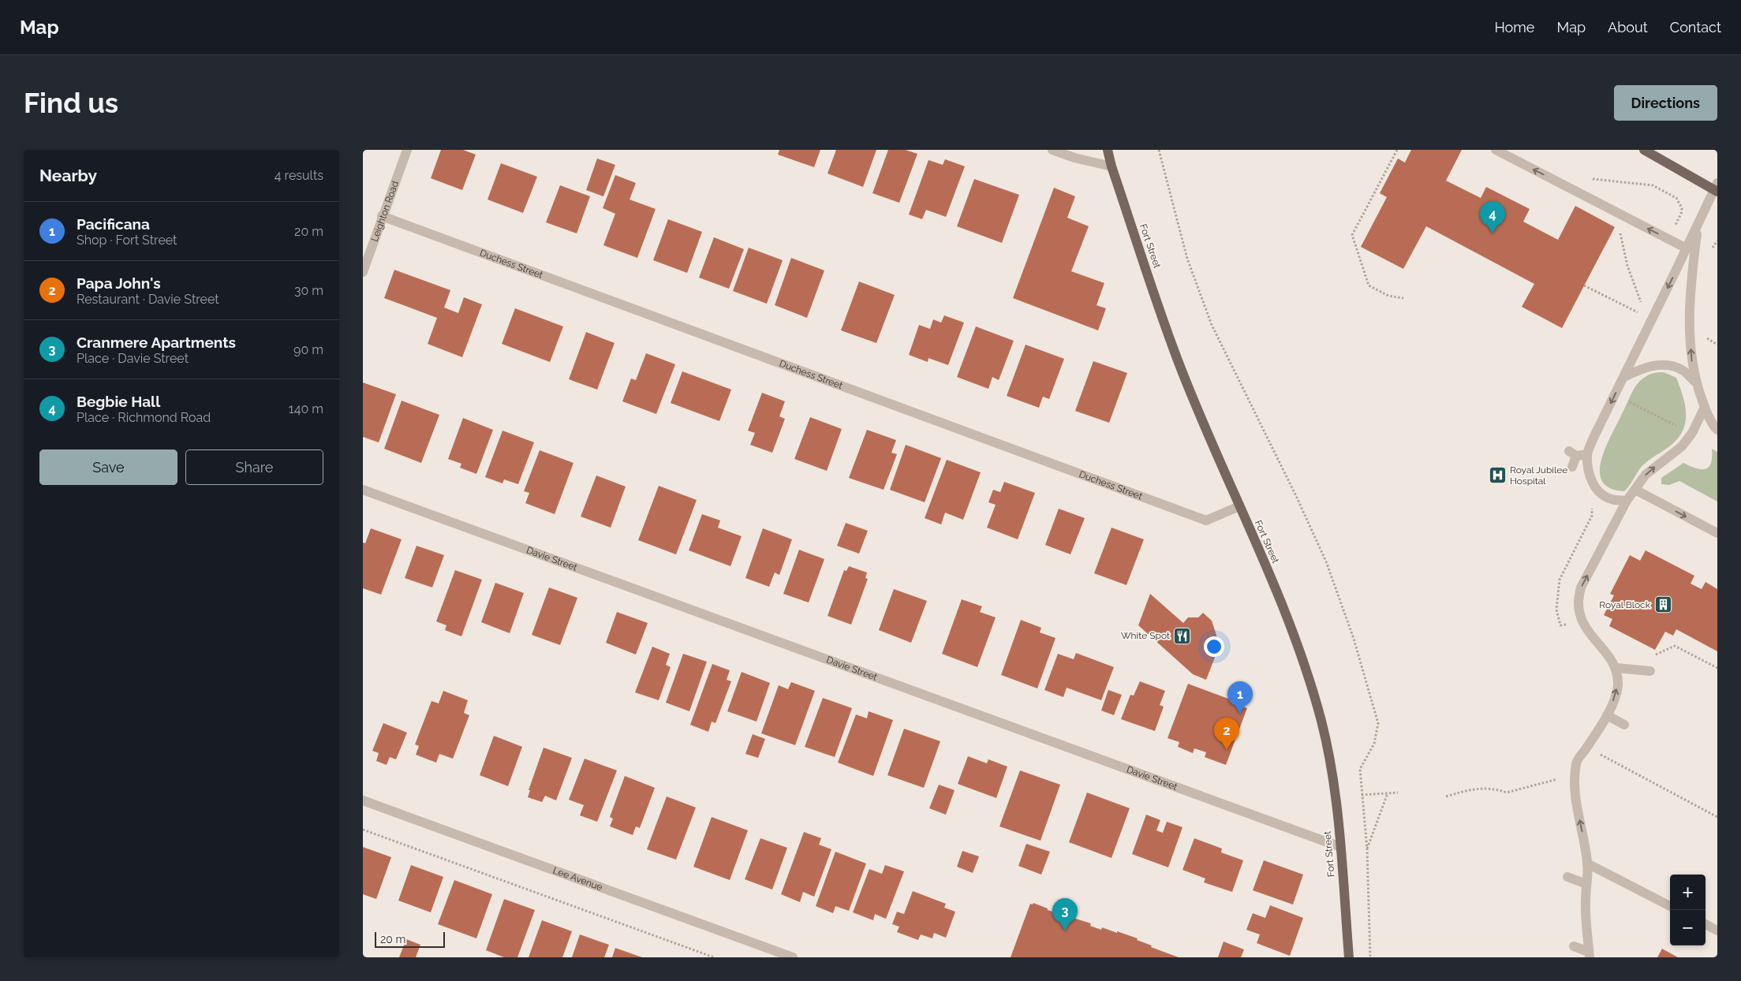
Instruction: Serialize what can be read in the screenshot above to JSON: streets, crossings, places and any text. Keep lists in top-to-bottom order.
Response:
{
  "streets": {
    "main road": ["Fort Street"],
    "street": [
      "Leighton Road",
      "Duchess Street",
      "Davie Street",
      "Lee Avenue"
    ]
  },
  "crossings": [
    ["Leighton Road", "Duchess Street"],
    ["Fort Street", "Duchess Street"],
    ["Fort Street", "Davie Street"]
  ],
  "places": {
    "hospital": ["Royal Jubilee Hospital"],
    "building": ["Royal Block"],
    "restaurant": ["White Spot"]
  },
  "scale_bar": "20 m",
  "page": {
    "header": "Map",
    "nav": [
      "Home",
      "Map",
      "About",
      "Contact"
    ],
    "buttons": [
      "Directions",
      ["Save", "Share"]
    ],
    "title": "Find us",
    "heading": ["Nearby", "4 results"],
    "list": [
      {
        "mark": "1",
        "name": "Pacificana",
        "note": "Shop · Fort Street",
        "value": "20 m"
      },
      {
        "mark": "2",
        "name": "Papa John's",
        "note": "Restaurant · Davie Street",
        "value": "30 m"
      },
      {
        "mark": "3",
        "name": "Cranmere Apartments",
        "note": "Place · Davie Street",
        "value": "90 m"
      },
      {
        "mark": "4",
        "name": "Begbie Hall",
        "note": "Place · Richmond Road",
        "value": "140 m"
      }
    ],
    "pins": [
      "4",
      "1",
      "2",
      "3"
    ],
    "map_buttons": ["+", "−"],
    "scale": "20 m"
  }
}
